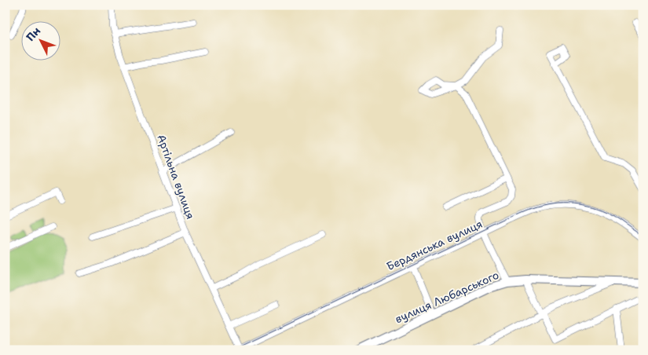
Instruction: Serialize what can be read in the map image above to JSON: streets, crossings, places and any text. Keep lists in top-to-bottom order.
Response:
{
  "streets": {
    "main road": ["вулиця Любарського"],
    "street": ["Артільна вулиця", "Бердянська вулиця"]
  },
  "crossings": [
    ["Артільна вулиця", "Бердянська вулиця"]
  ],
  "north": "top left"
}
